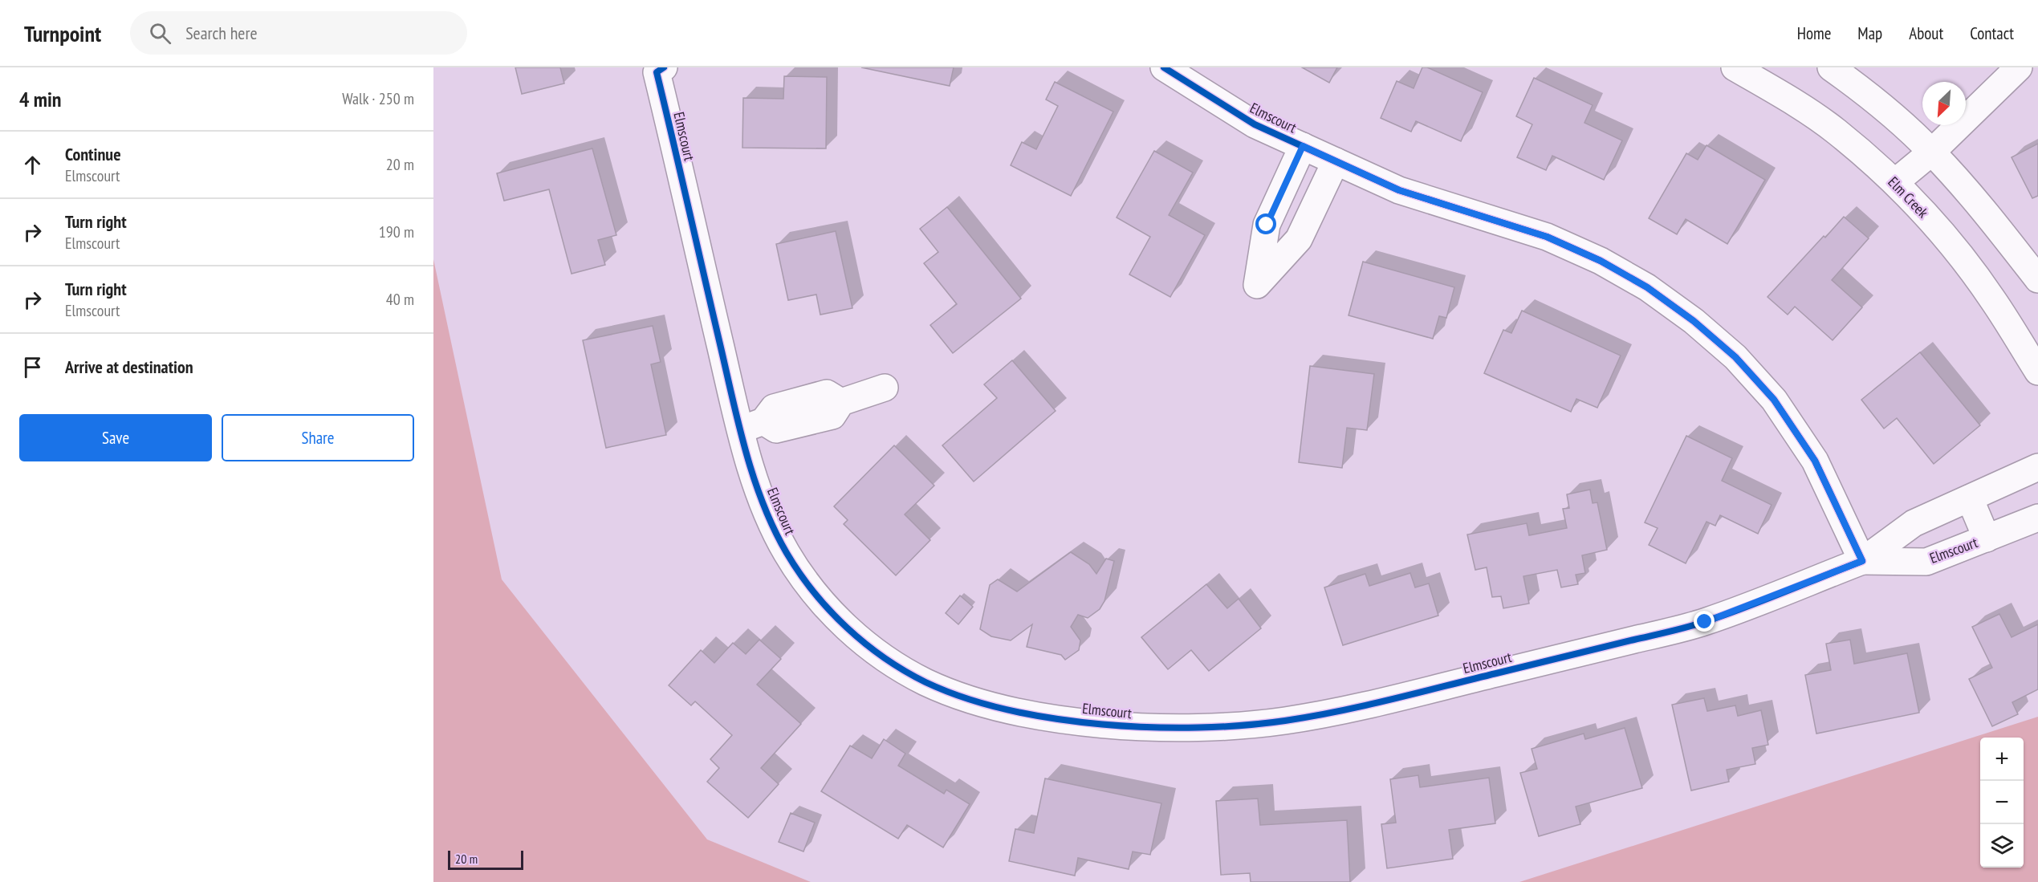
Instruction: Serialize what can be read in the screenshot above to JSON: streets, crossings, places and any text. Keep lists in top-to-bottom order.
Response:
{
  "streets": {
    "street": ["Elmscourt", "Elm Creek"]
  },
  "scale_bar": "20 m",
  "north": "bottom left",
  "page": {
    "header": "Turnpoint",
    "search": "Search here",
    "nav": [
      "Home",
      "Map",
      "About",
      "Contact"
    ],
    "heading": ["4 min", "Walk · 250 m"],
    "list": [
      ["Continue", "Elmscourt", "20 m"],
      ["Turn right", "Elmscourt", "190 m"],
      ["Turn right", "Elmscourt", "40 m"],
      "Arrive at destination"
    ],
    "buttons": ["Save", "Share"],
    "map_buttons": ["+", "−"],
    "scale": "20 m"
  }
}
